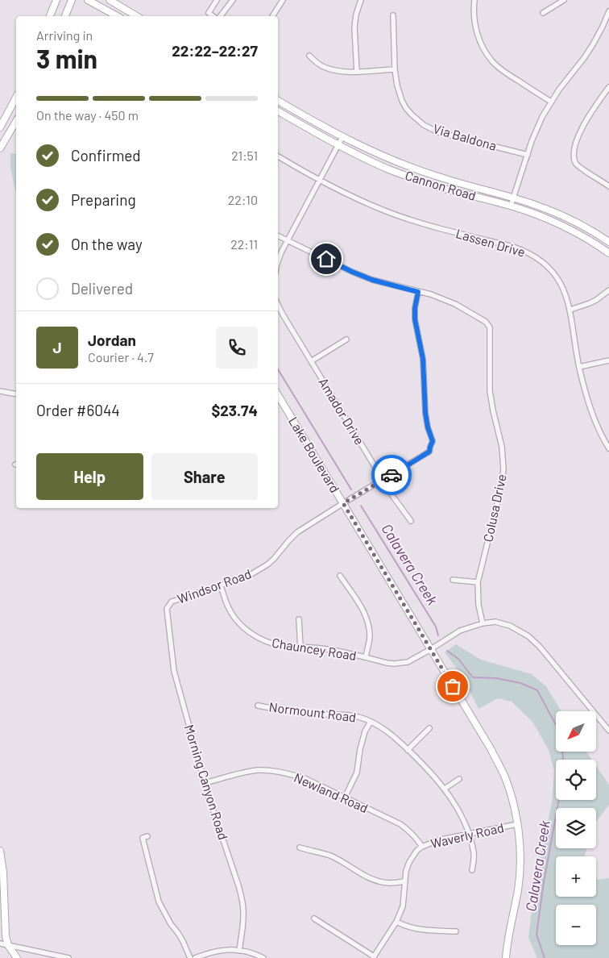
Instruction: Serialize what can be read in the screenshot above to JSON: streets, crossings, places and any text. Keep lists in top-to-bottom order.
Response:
{
  "streets": {
    "main road": ["Cannon Road", "Lake Boulevard"],
    "street": [
      "Via Baldona",
      "Lassen Drive",
      "Amador Drive",
      "Colusa Drive",
      "Windsor Road",
      "Chauncey Road",
      "Normount Road",
      "Morning Canyon Road",
      "Newland Road",
      "Waverly Road"
    ]
  },
  "crossings": [
    ["Amador Drive", "Windsor Road"],
    ["Lake Boulevard", "Windsor Road"],
    ["Lake Boulevard", "Chauncey Road"],
    ["Lake Boulevard", "Waverly Road"],
    ["Colusa Drive", "Windsor Road"],
    ["Colusa Drive", "Chauncey Road"],
    ["Windsor Road", "Chauncey Road"],
    ["Windsor Road", "Morning Canyon Road"],
    ["Normount Road", "Waverly Road"],
    ["Morning Canyon Road", "Newland Road"],
    ["Newland Road", "Waverly Road"]
  ],
  "water": ["Calavera Creek"],
  "north": "bottom left",
  "page": {
    "heading": ["3 min", "Arriving in", "22:22–22:27"],
    "panel": [
      "Jordan",
      "Courier · 4.7",
      "Order #6044",
      "$23.74"
    ],
    "bar": "On the way · 450 m",
    "list": [
      ["Confirmed", "21:51"],
      ["Preparing", "22:10"],
      ["On the way", "22:11"],
      "Delivered"
    ],
    "round": "J",
    "buttons": ["Help", "Share"],
    "map_buttons": ["+", "−"]
  }
}
